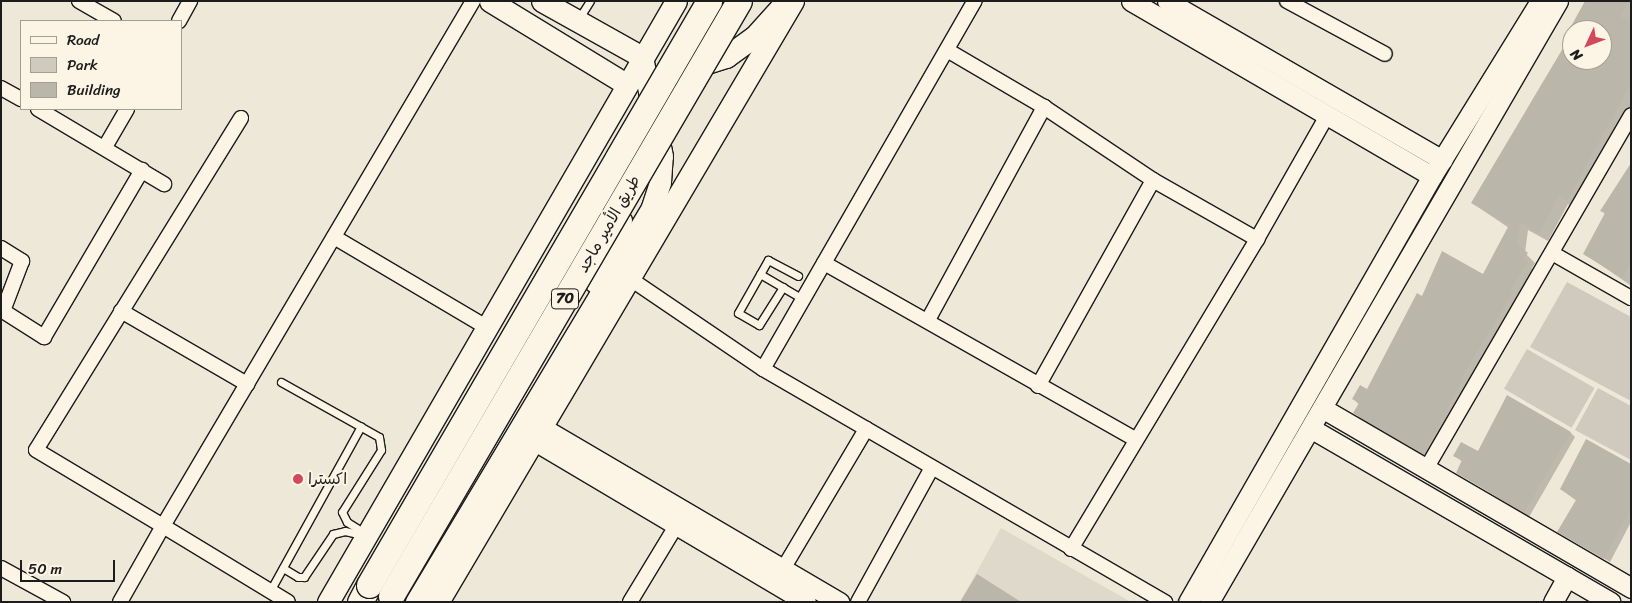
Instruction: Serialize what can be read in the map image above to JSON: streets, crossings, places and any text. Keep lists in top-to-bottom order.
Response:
{
  "streets": {
    "highway": ["طريق الأمير ماجد", "70"]
  },
  "places": ["اكسترا"],
  "legend": ["Road", "Park", "Building"],
  "scale_bar": "50 m",
  "north": "bottom left"
}
